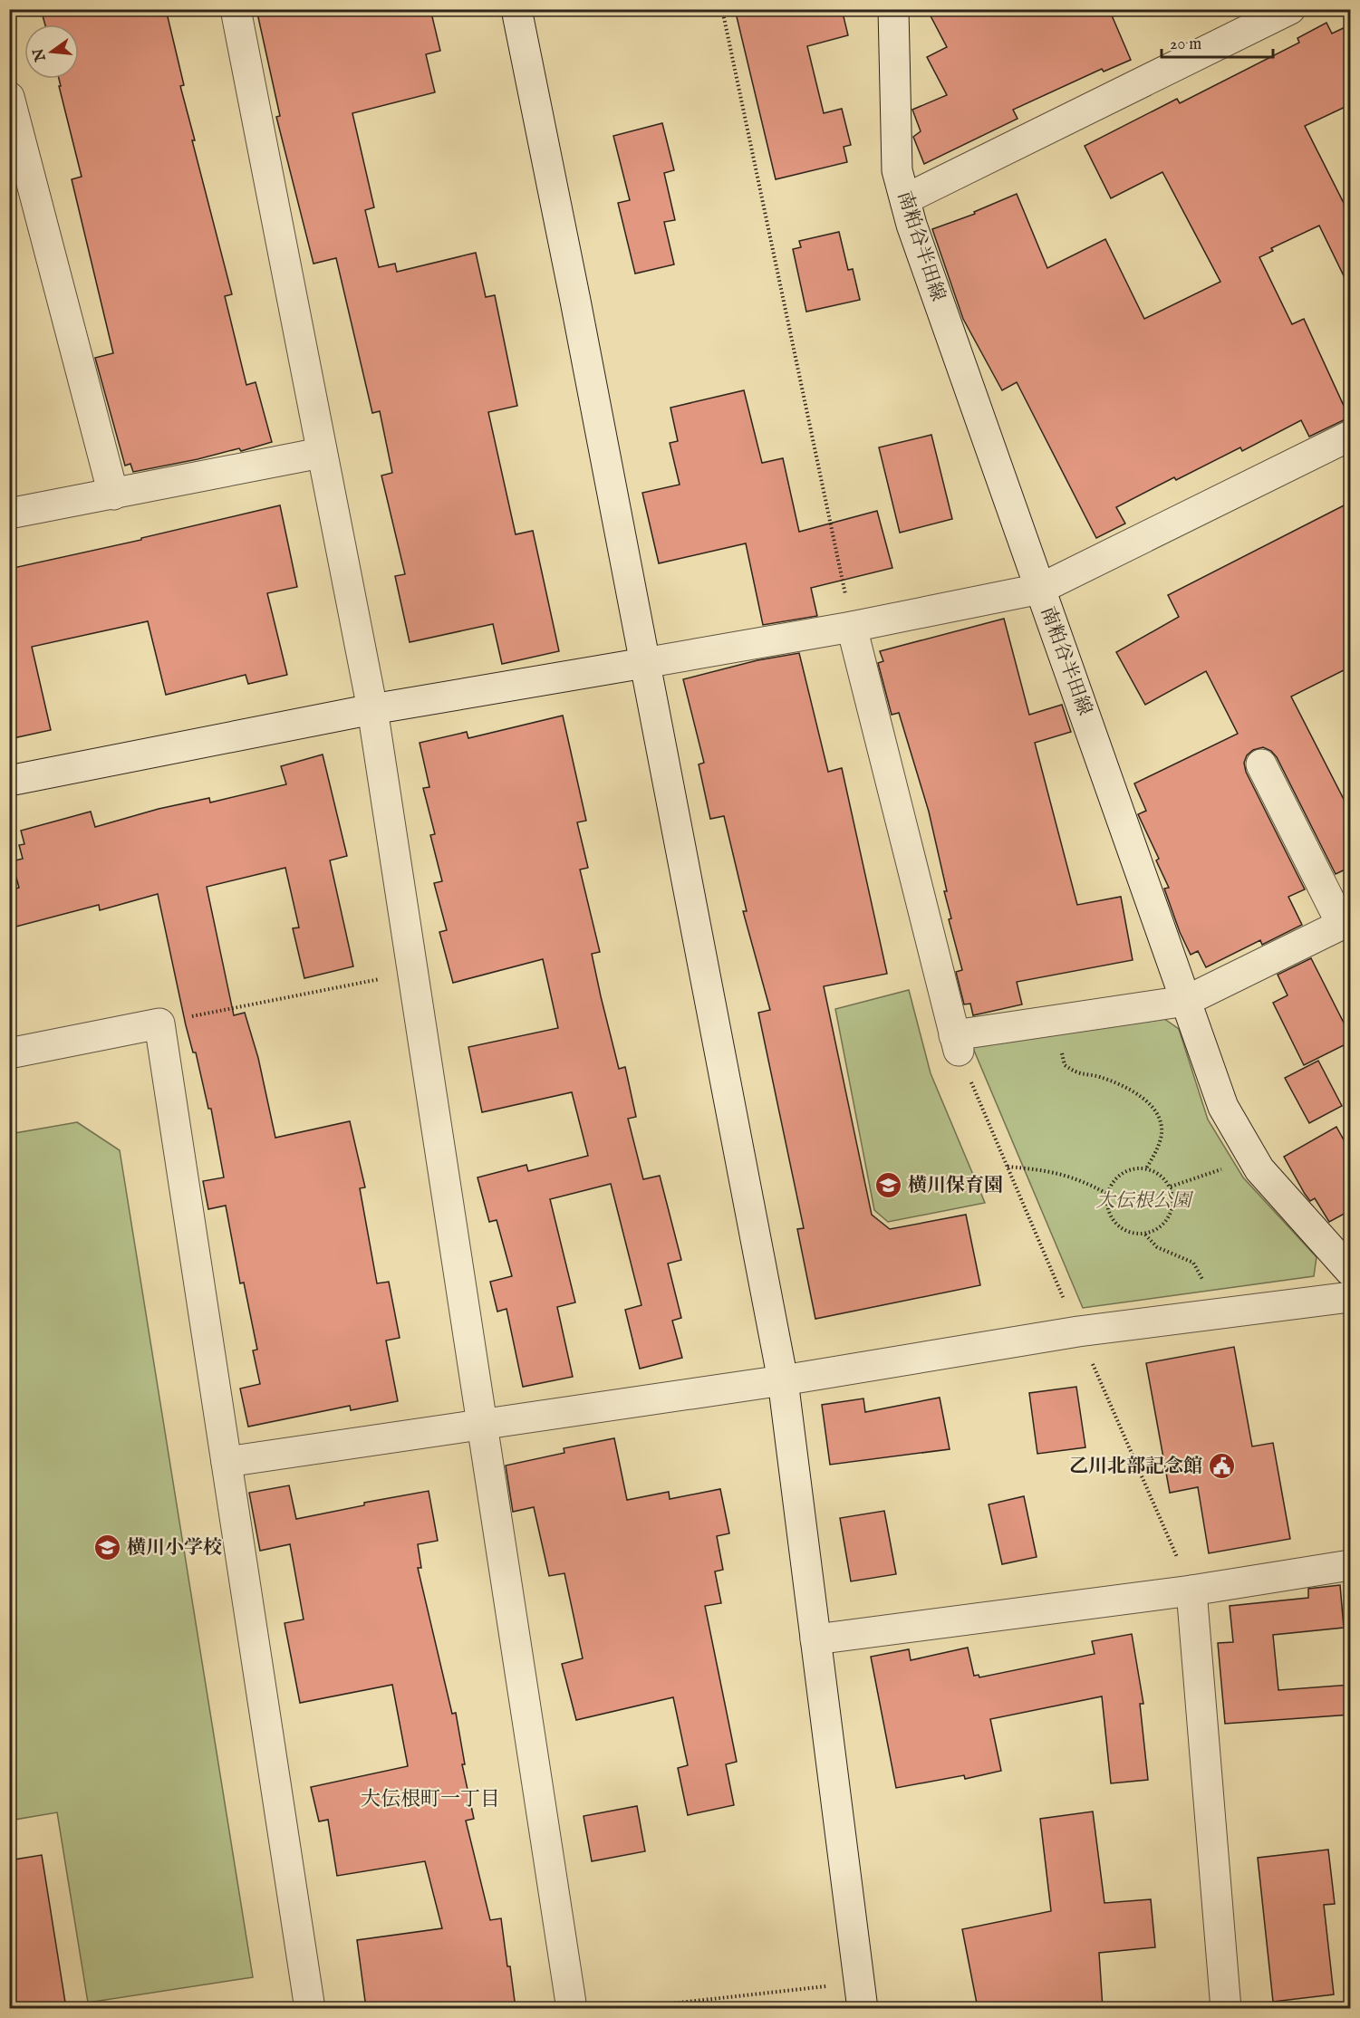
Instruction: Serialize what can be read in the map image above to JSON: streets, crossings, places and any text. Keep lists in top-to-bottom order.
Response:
{
  "streets": {
    "street": ["南粕谷半田線"]
  },
  "districts": ["大伝根町一丁目"],
  "parks": ["大伝根公園"],
  "places": {
    "school or university": ["横川保育園", "横川小学校"],
    "public building": ["乙川北部記念館"]
  },
  "scale_bar": "20 m",
  "north": "left"
}
